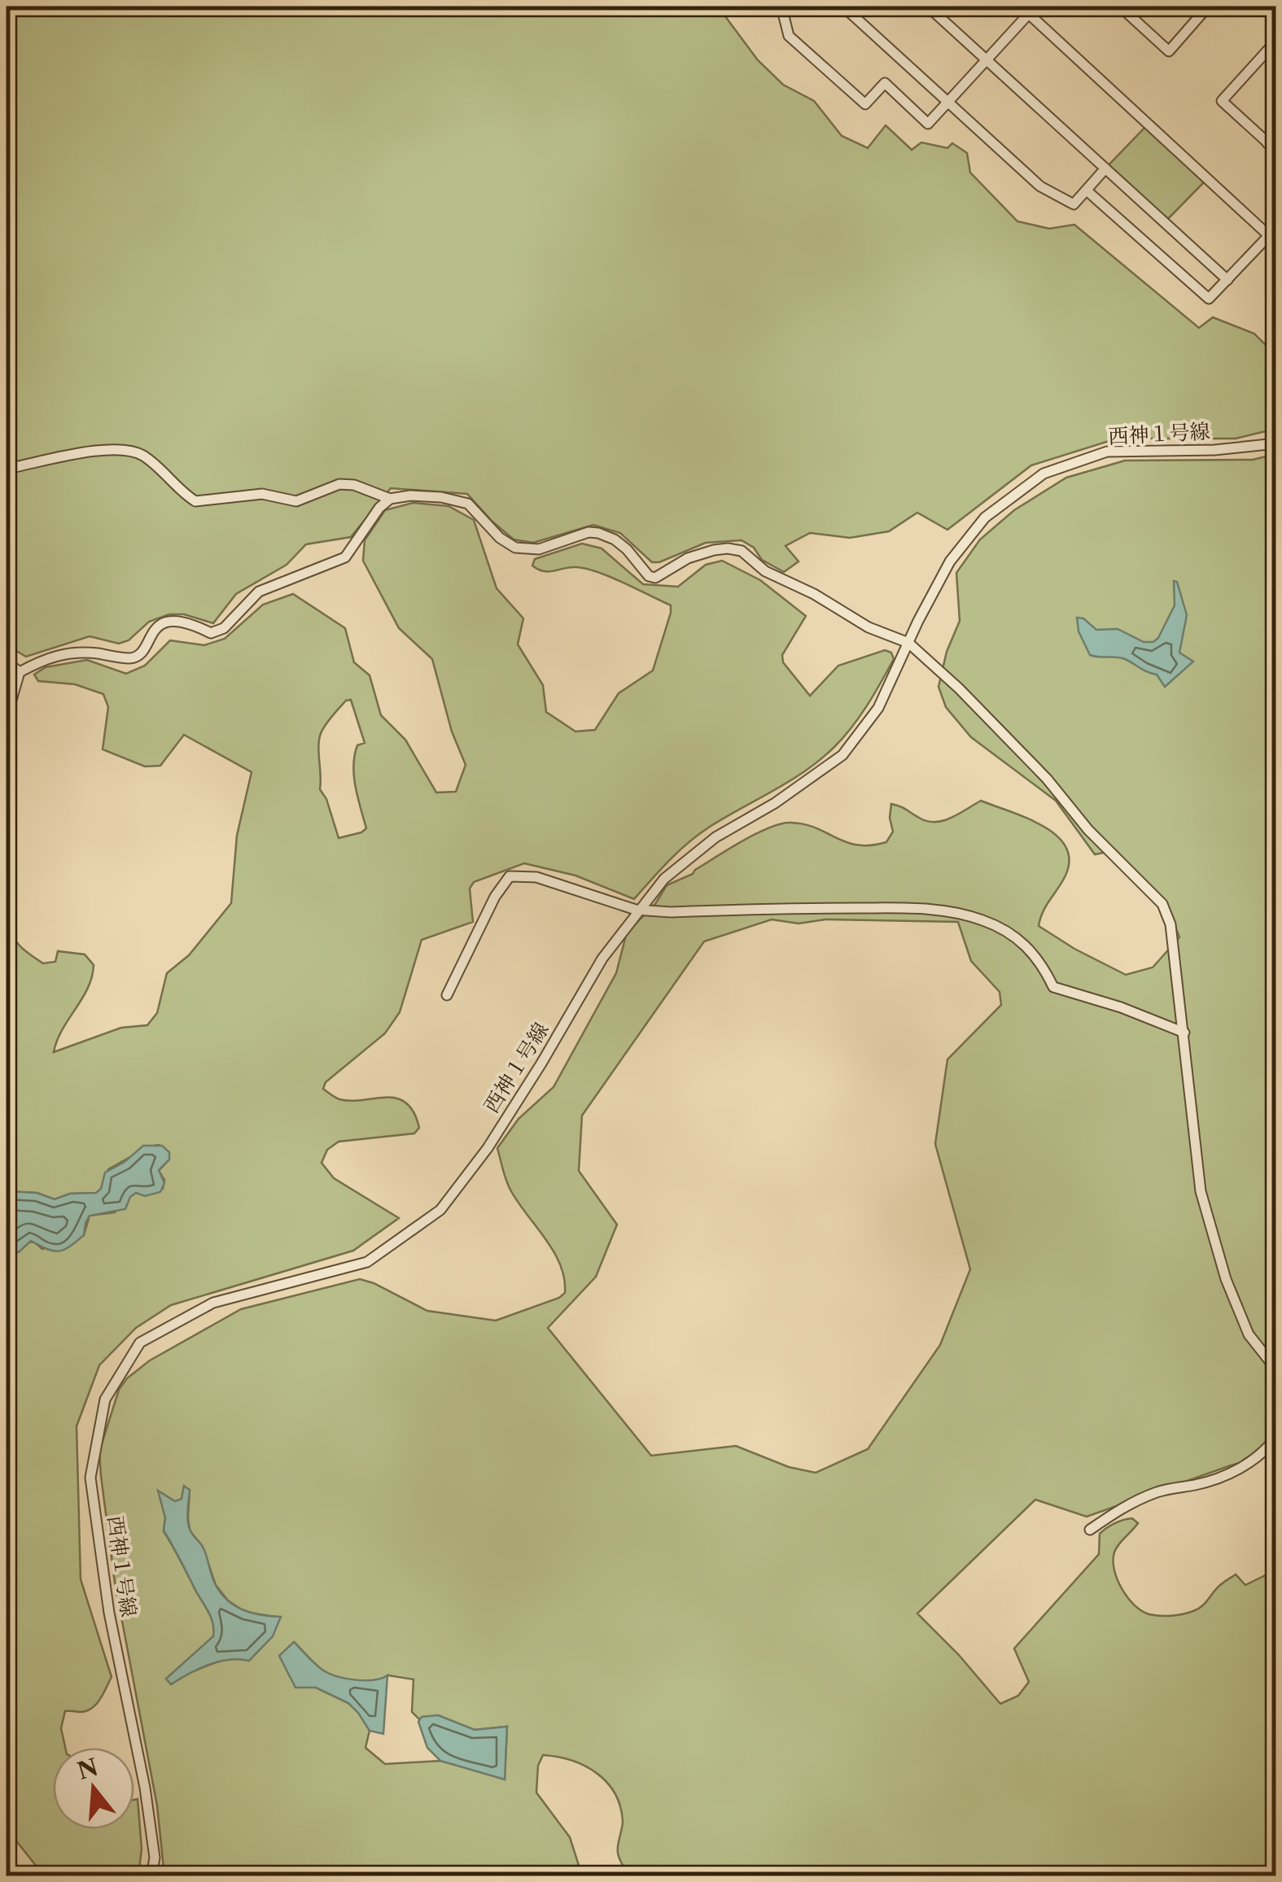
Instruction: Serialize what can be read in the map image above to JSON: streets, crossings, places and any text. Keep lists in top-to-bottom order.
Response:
{
  "streets": {
    "street": ["西神１号線"]
  },
  "north": "top"
}
